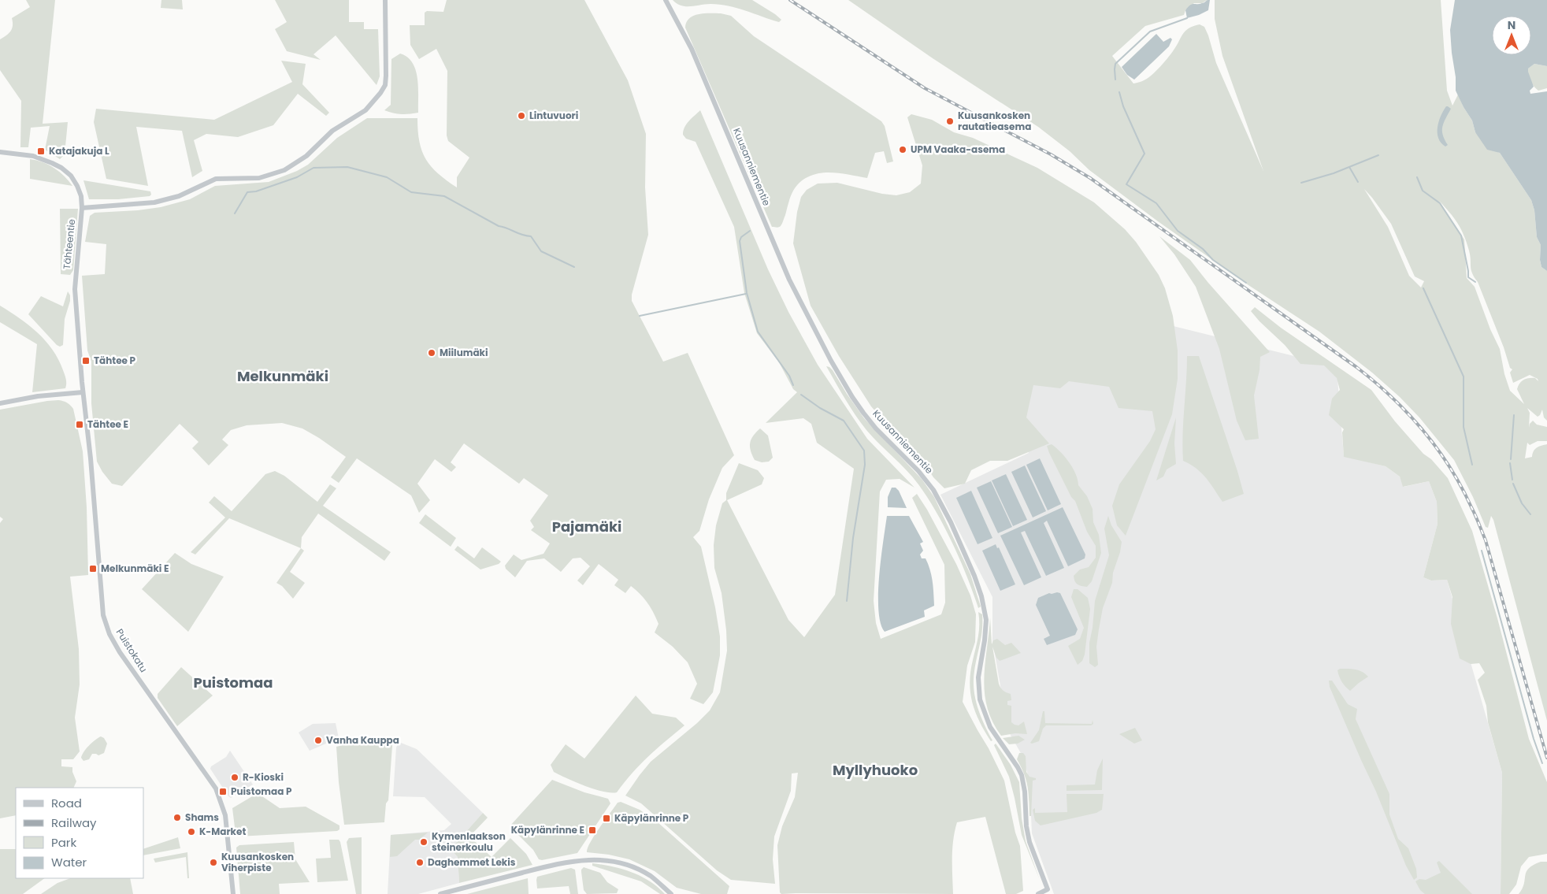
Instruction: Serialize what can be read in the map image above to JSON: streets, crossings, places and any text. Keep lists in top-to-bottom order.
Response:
{
  "streets": {
    "street": ["Kuusanniementie", "Tähteentie", "Puistokatu"]
  },
  "crossings": [
    ["Tähteentie", "Puistokatu"]
  ],
  "districts": [
    "Melkunmäki",
    "Pajamäki",
    "Puistomaa",
    "Myllyhuoko"
  ],
  "places": {
    "other": [
      "Lintuvuori",
      "Kuusankosken rautatieasema",
      "UPM Vaaka-asema",
      "Miilumäki",
      "Vanha Kauppa",
      "R-Kioski",
      "Shams",
      "K-Market",
      "Kymenlaakson steinerkoulu",
      "Kuusankosken Viherpiste",
      "Daghemmet Lekis"
    ],
    "transit": [
      "Katajakuja L",
      "Tähtee P",
      "Tähtee E",
      "Melkunmäki E",
      "Puistomaa P",
      "Käpylänrinne P",
      "Käpylänrinne E"
    ]
  },
  "legend": [
    "Road",
    "Railway",
    "Park",
    "Water"
  ],
  "north": "top"
}
